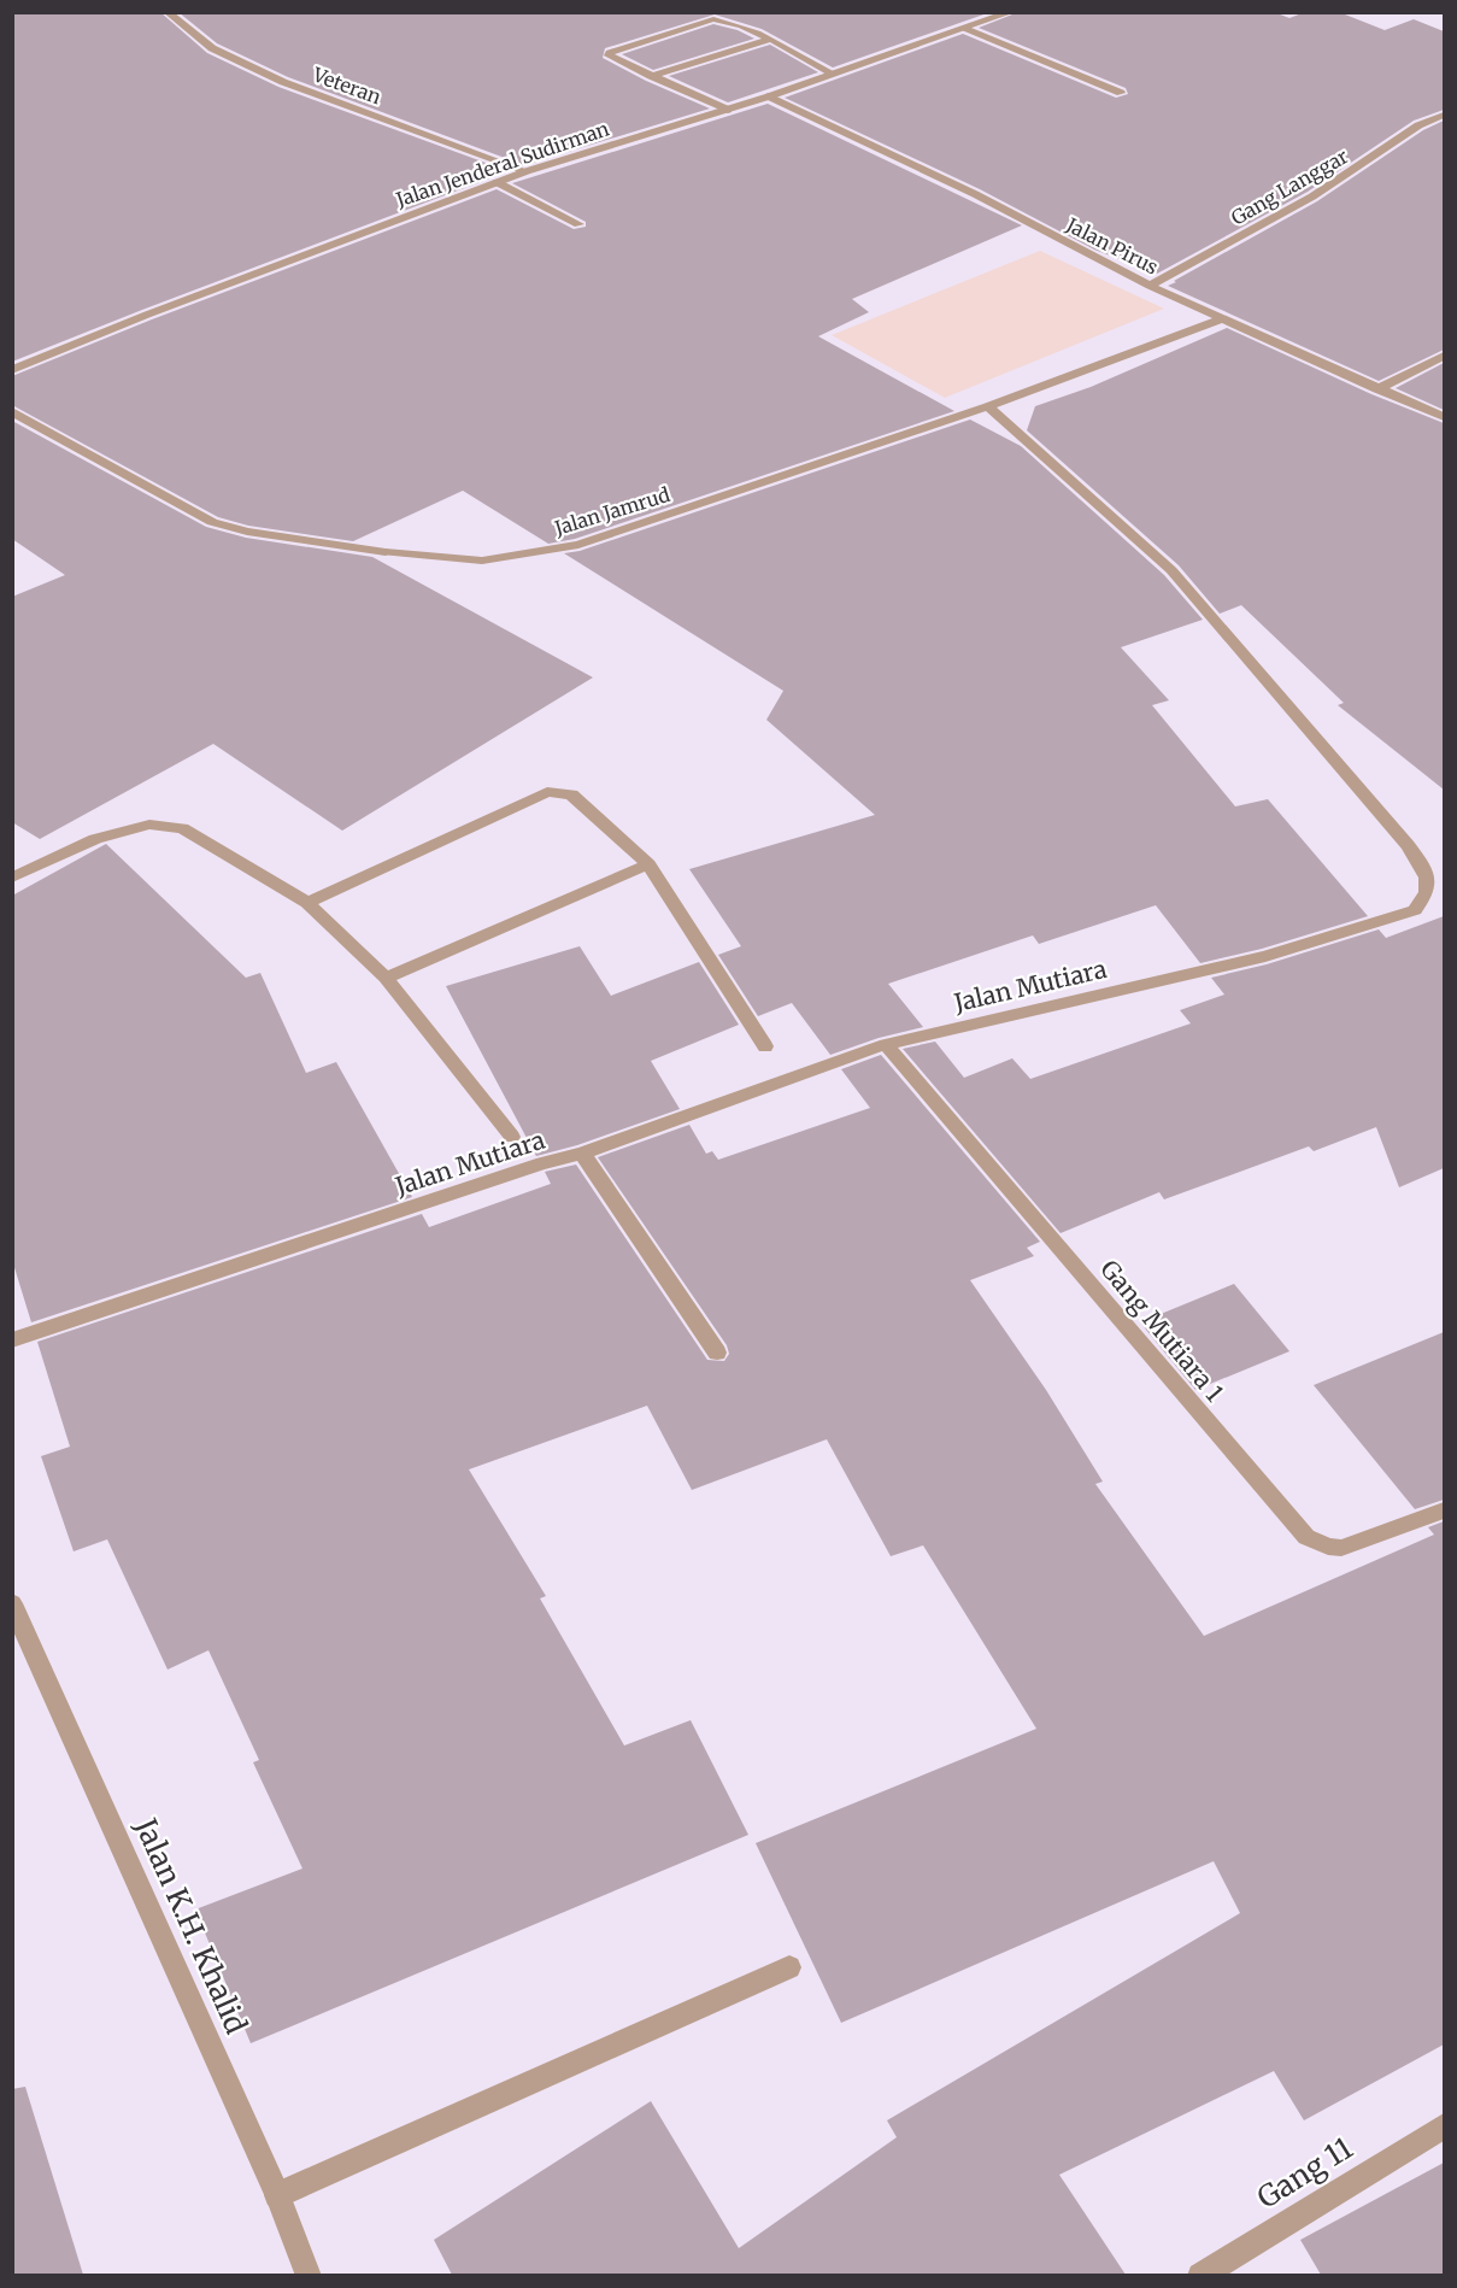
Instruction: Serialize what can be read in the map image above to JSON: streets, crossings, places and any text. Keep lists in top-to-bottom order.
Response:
{
  "streets": {
    "street": [
      "Veteran",
      "Jalan Jenderal Sudirman",
      "Gang Langgar",
      "Jalan Pirus",
      "Jalan Jamrud",
      "Jalan Mutiara",
      "Gang Mutiara 1",
      "Jalan K.H. Khalid",
      "Gang 11"
    ]
  },
  "crossings": [
    ["Veteran", "Jalan Jenderal Sudirman"],
    ["Jalan Jenderal Sudirman", "Jalan Pirus"],
    ["Gang Langgar", "Jalan Pirus"],
    ["Jalan Pirus", "Jalan Jamrud"],
    ["Jalan Jamrud", "Jalan Mutiara"],
    ["Jalan Mutiara", "Gang Mutiara 1"]
  ]
}
